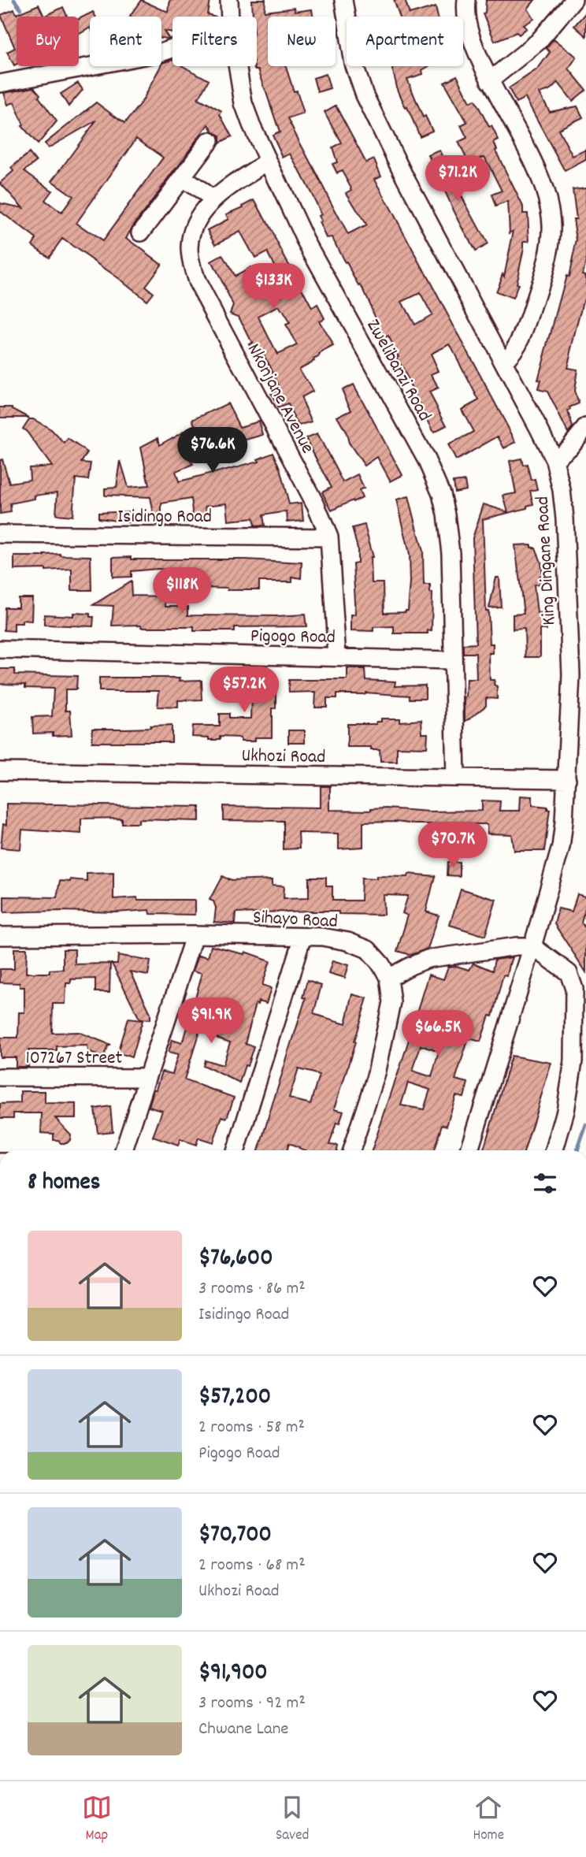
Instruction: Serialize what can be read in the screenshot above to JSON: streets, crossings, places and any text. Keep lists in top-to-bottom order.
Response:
{
  "streets": {
    "street": [
      "Zwelibanzi Road",
      "Nkonjane Avenue",
      "Isidingo Road",
      "King Dingane Road",
      "Pigogo Road",
      "Ukhozi Road",
      "Sihayo Road",
      "107267 Street"
    ]
  },
  "crossings": [
    ["Zwelibanzi Road", "Nkonjane Avenue"],
    ["Zwelibanzi Road", "Pigogo Road"],
    ["Zwelibanzi Road", "Ukhozi Road"],
    ["Nkonjane Avenue", "Isidingo Road"],
    ["Nkonjane Avenue", "Pigogo Road"],
    ["King Dingane Road", "Ukhozi Road"]
  ],
  "page": {
    "chip": [
      "Buy",
      "Rent",
      "Filters",
      "New",
      "Apartment"
    ],
    "price": [
      "$71.2K",
      "$133K",
      "$76.6K",
      "$118K",
      "$57.2K",
      "$70.7K",
      "$91.9K",
      "$66.5K"
    ],
    "heading": "8 homes",
    "list": [
      {
        "name": "$76,600",
        "note": "3 rooms · 86 m² · Isidingo Road"
      },
      {
        "name": "$57,200",
        "note": "2 rooms · 58 m² · Pigogo Road"
      },
      {
        "name": "$70,700",
        "note": "2 rooms · 68 m² · Ukhozi Road"
      },
      {
        "name": "$91,900",
        "note": "3 rooms · 92 m² · Chwane Lane"
      }
    ],
    "tabs": ["Map", "Saved", "Home"]
  }
}
